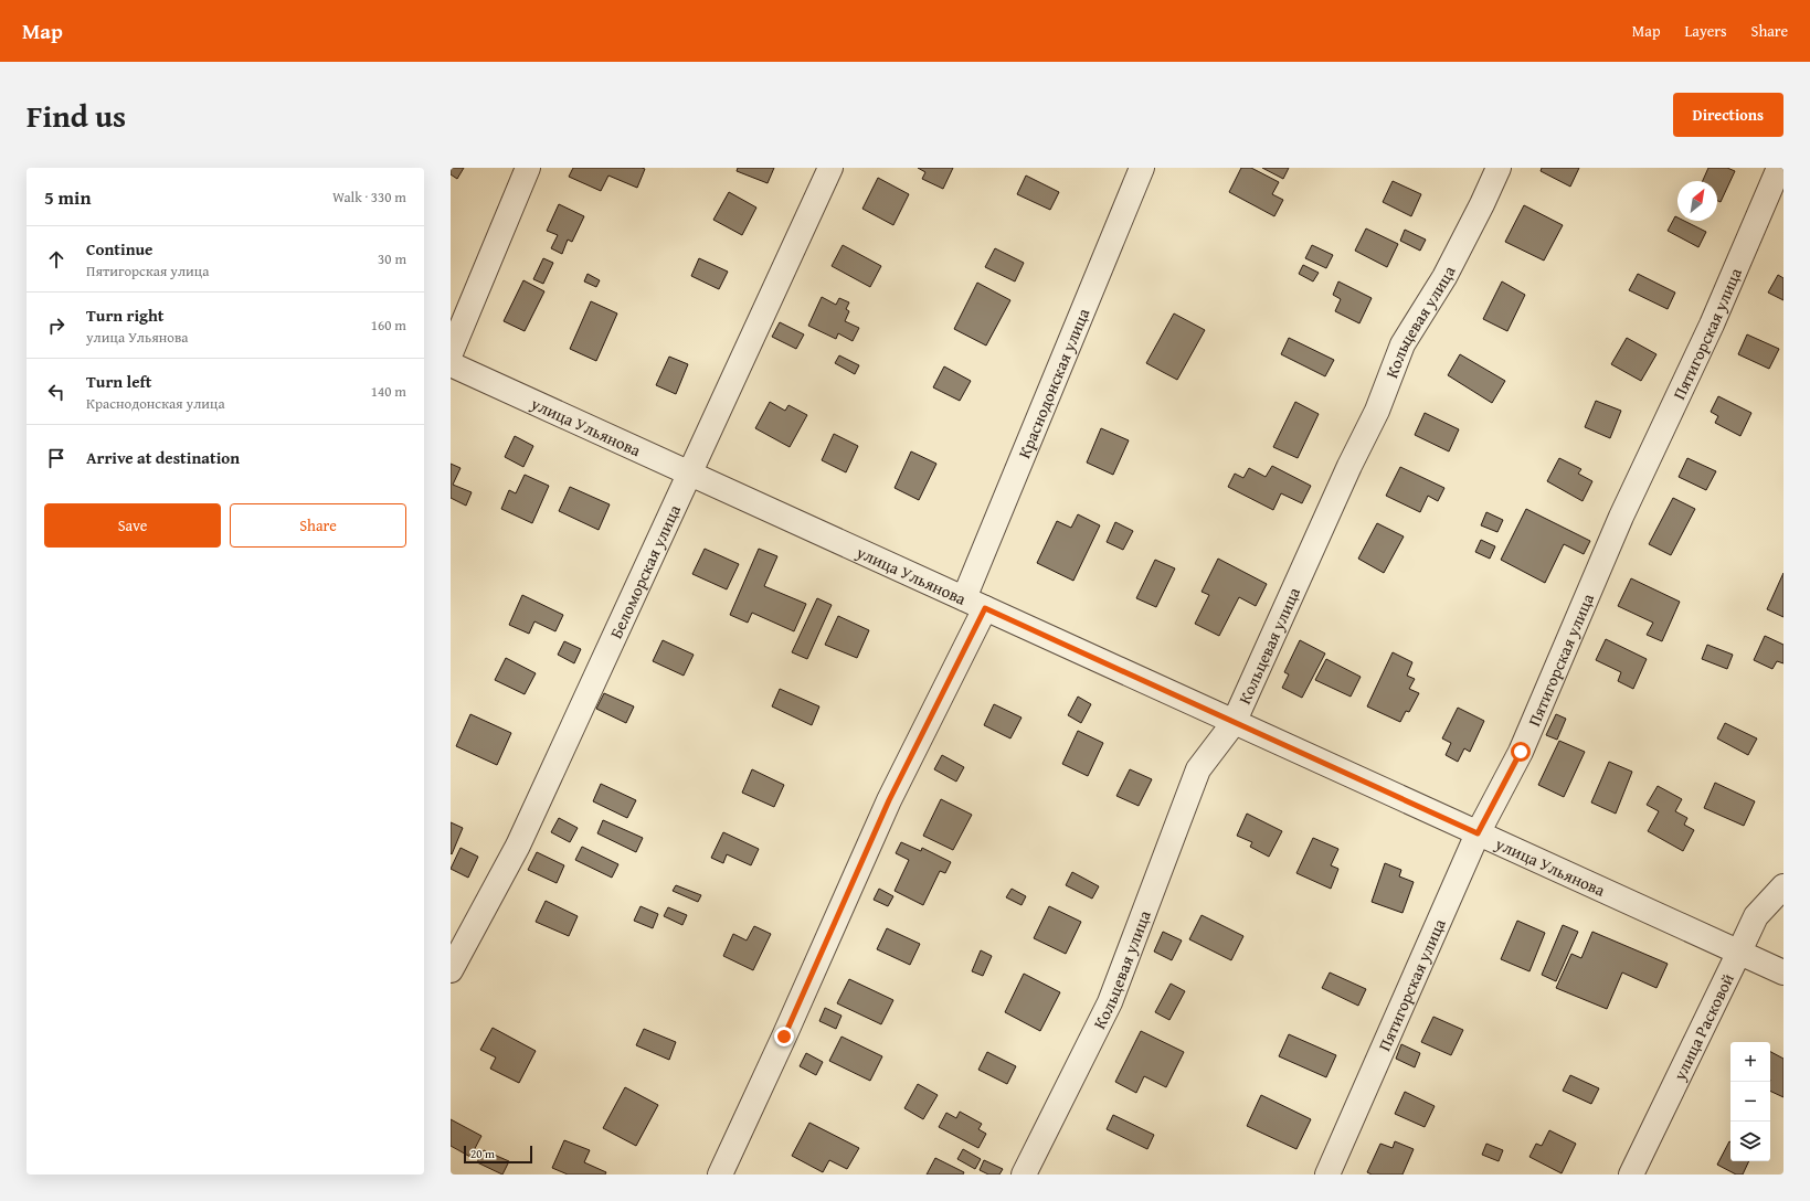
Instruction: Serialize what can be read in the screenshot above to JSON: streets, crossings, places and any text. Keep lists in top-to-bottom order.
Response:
{
  "streets": {
    "street": [
      "Кольцевая улица",
      "Пятигорская улица",
      "Краснодонская улица",
      "улица Ульянова",
      "Беломорская улица",
      "улица Расковой"
    ]
  },
  "crossings": [
    ["Кольцевая улица", "улица Ульянова"],
    ["Пятигорская улица", "улица Ульянова"],
    ["Краснодонская улица", "улица Ульянова"],
    ["улица Ульянова", "Беломорская улица"],
    ["улица Ульянова", "улица Расковой"]
  ],
  "scale_bar": "20 m",
  "north": "top right",
  "page": {
    "header": "Map",
    "nav": ["Map", "Layers", "Share"],
    "title": "Find us",
    "buttons": [
      "Directions",
      ["Save", "Share"]
    ],
    "heading": ["5 min", "Walk · 330 m"],
    "list": [
      ["Continue", "Пятигорская улица", "30 m"],
      ["Turn right", "улица Ульянова", "160 m"],
      ["Turn left", "Краснодонская улица", "140 m"],
      "Arrive at destination"
    ],
    "map_buttons": ["+", "−"],
    "scale": "20 m"
  }
}
